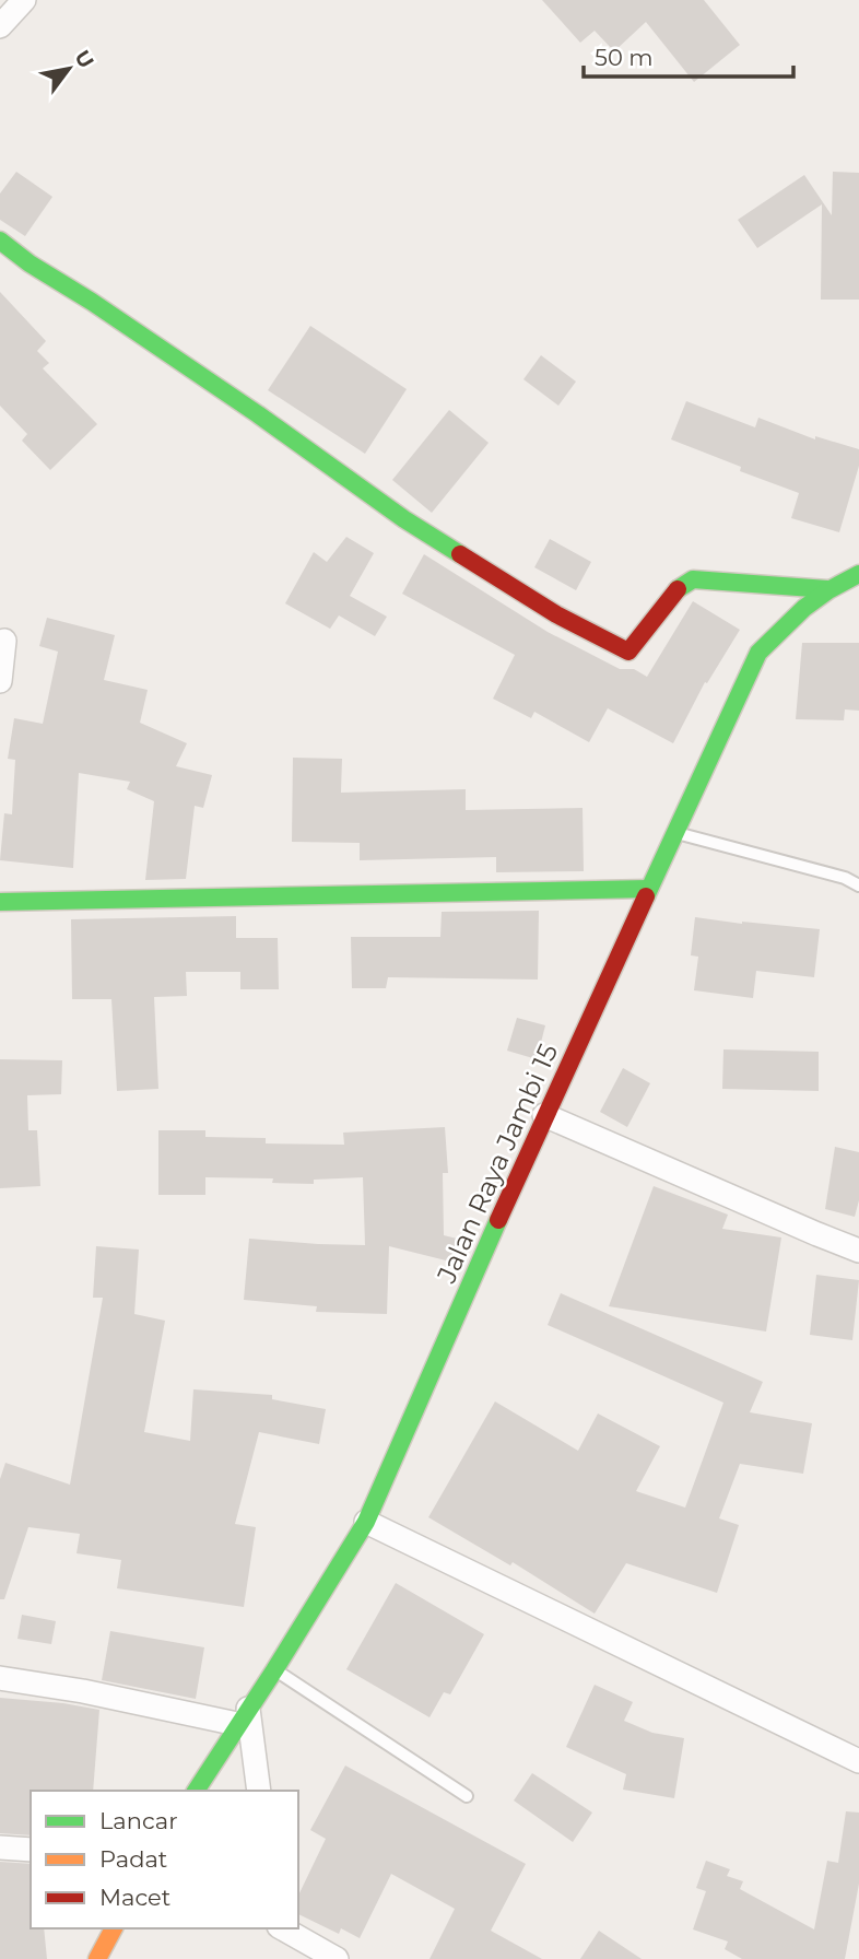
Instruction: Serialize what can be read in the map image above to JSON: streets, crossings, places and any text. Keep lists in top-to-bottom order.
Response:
{
  "streets": {
    "main road": ["Jalan Raya Jambi 15"]
  },
  "legend": ["Lancar", "Padat", "Macet"],
  "scale_bar": "50 m",
  "north": "top right"
}
